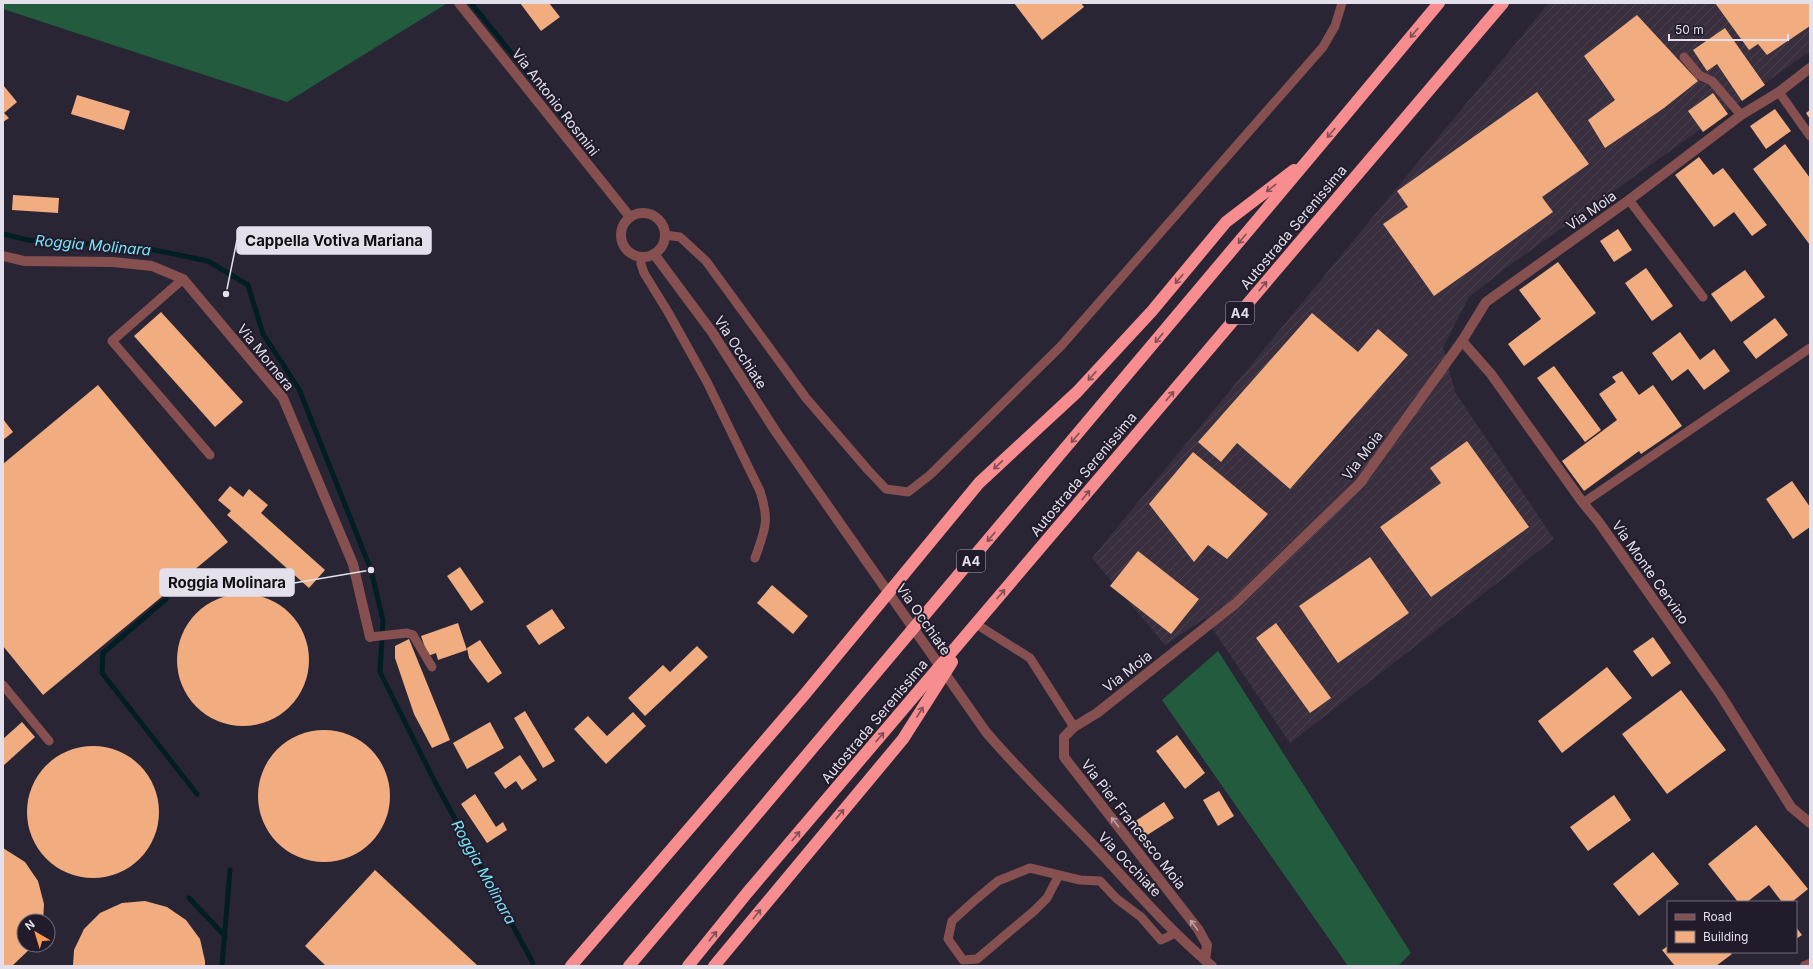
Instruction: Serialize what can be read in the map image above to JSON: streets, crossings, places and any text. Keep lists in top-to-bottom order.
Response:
{
  "streets": {
    "highway": ["Autostrada Serenissima", "A4"],
    "street": [
      "Via Antonio Rosmini",
      "Via Moia",
      "Via Occhiate",
      "Via Mornera",
      "Via Monte Cervino",
      "Via Pier Francesco Moia"
    ]
  },
  "crossings": [
    ["Via Antonio Rosmini", "Via Occhiate"],
    ["Via Moia", "Via Monte Cervino"],
    ["Via Moia", "Via Pier Francesco Moia"],
    ["Via Occhiate", "Via Pier Francesco Moia"]
  ],
  "one_way": ["Via Pier Francesco Moia"],
  "water": ["Roggia Molinara"],
  "places": ["Cappella Votiva Mariana", "Roggia Molinara"],
  "legend": ["Road", "Building"],
  "scale_bar": "50 m",
  "north": "top left"
}
